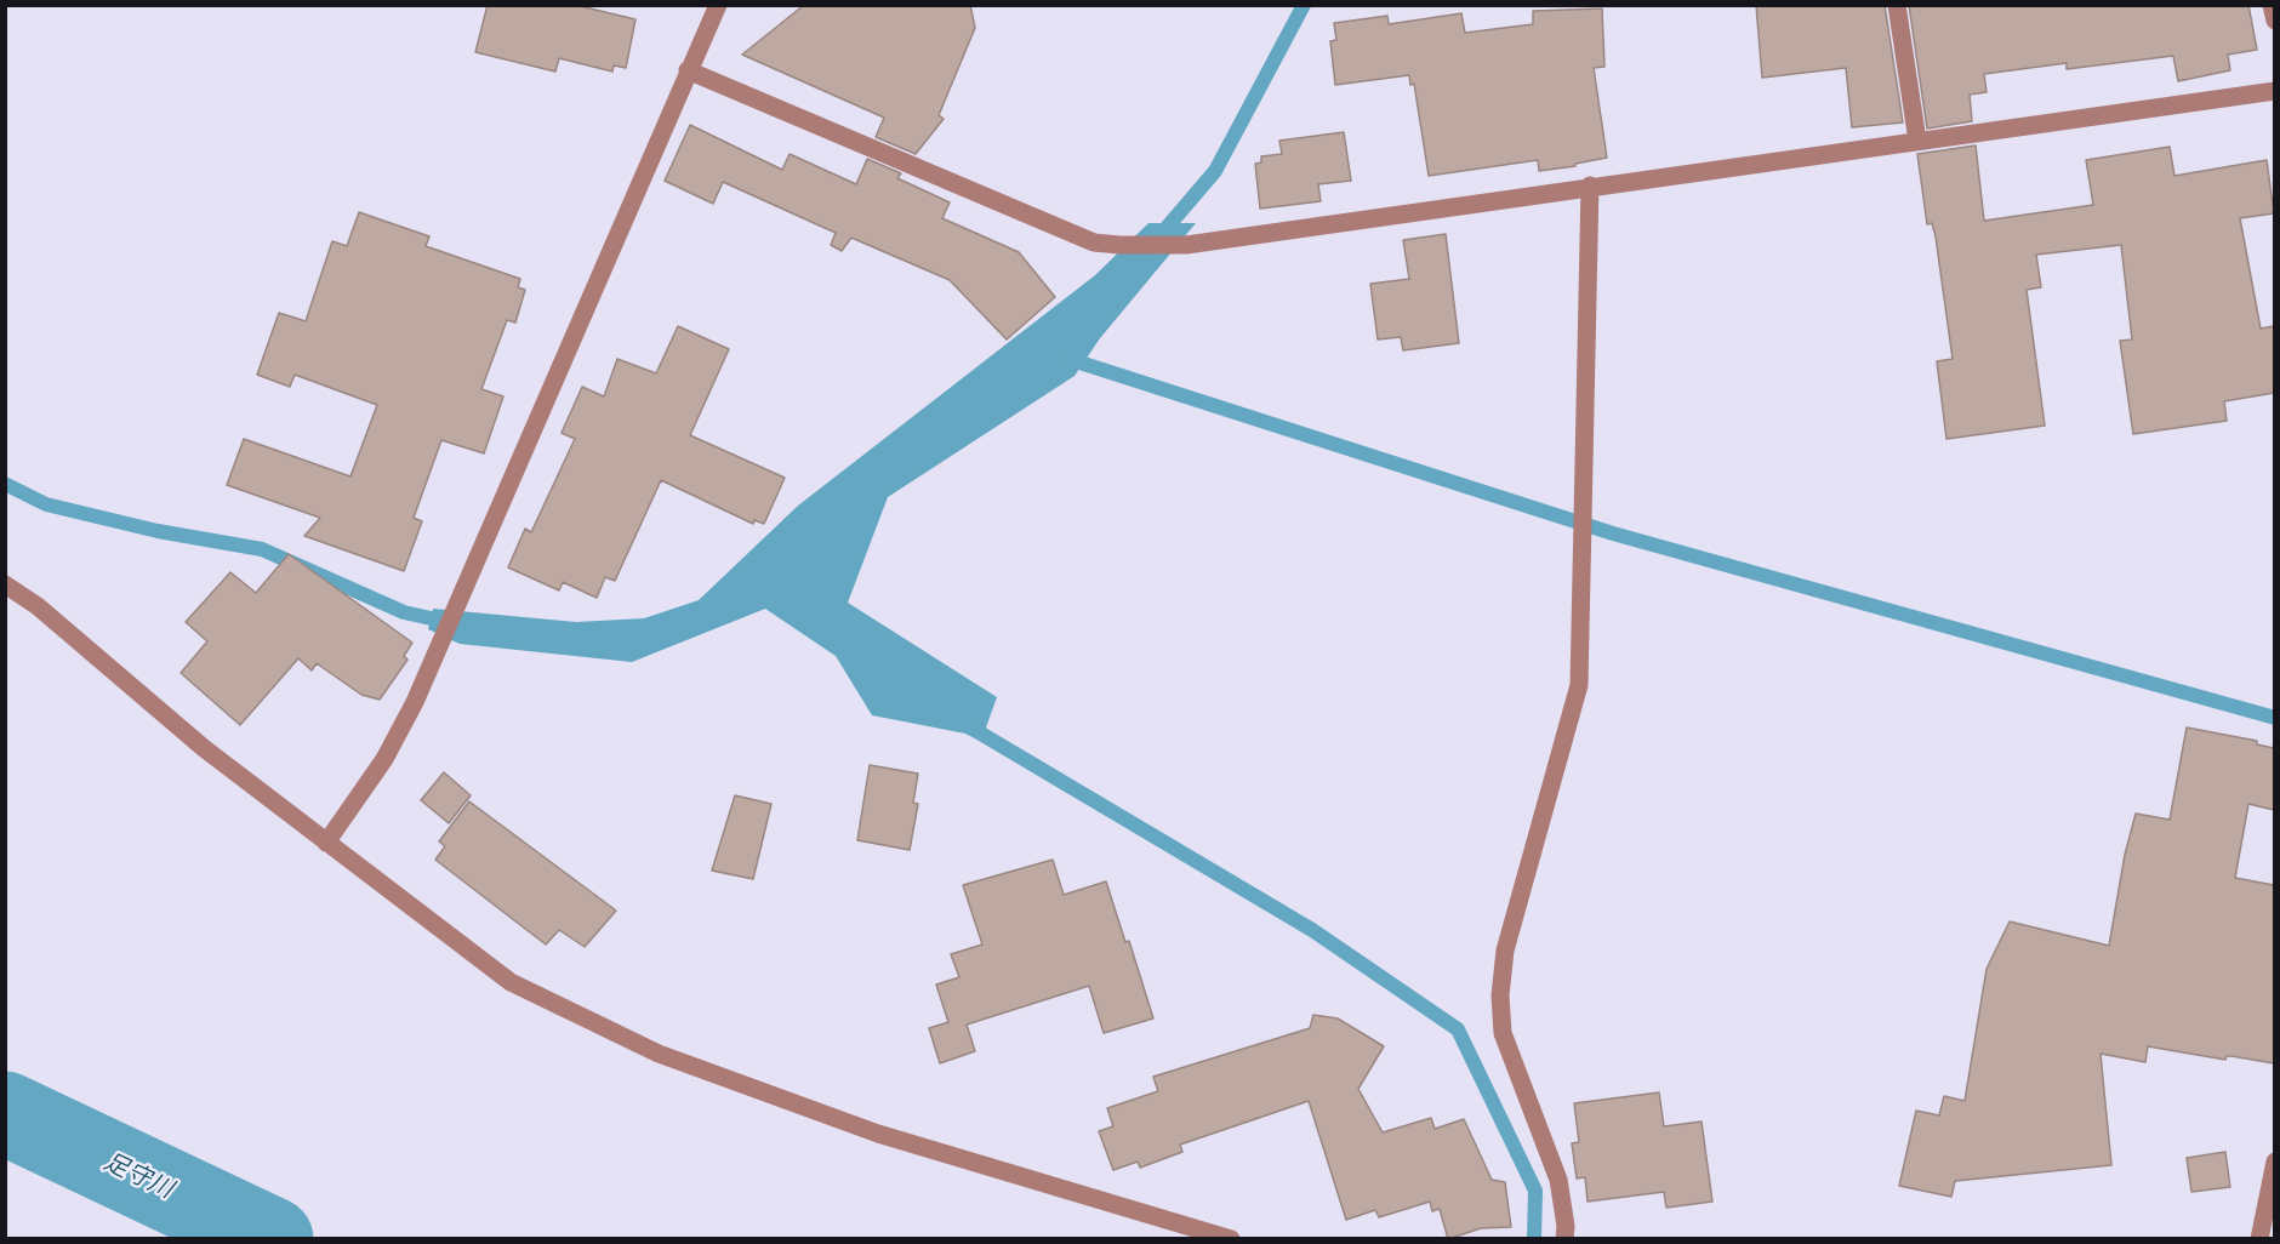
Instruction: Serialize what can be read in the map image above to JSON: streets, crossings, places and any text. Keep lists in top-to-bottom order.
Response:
{
  "water": ["足守川"]
}
